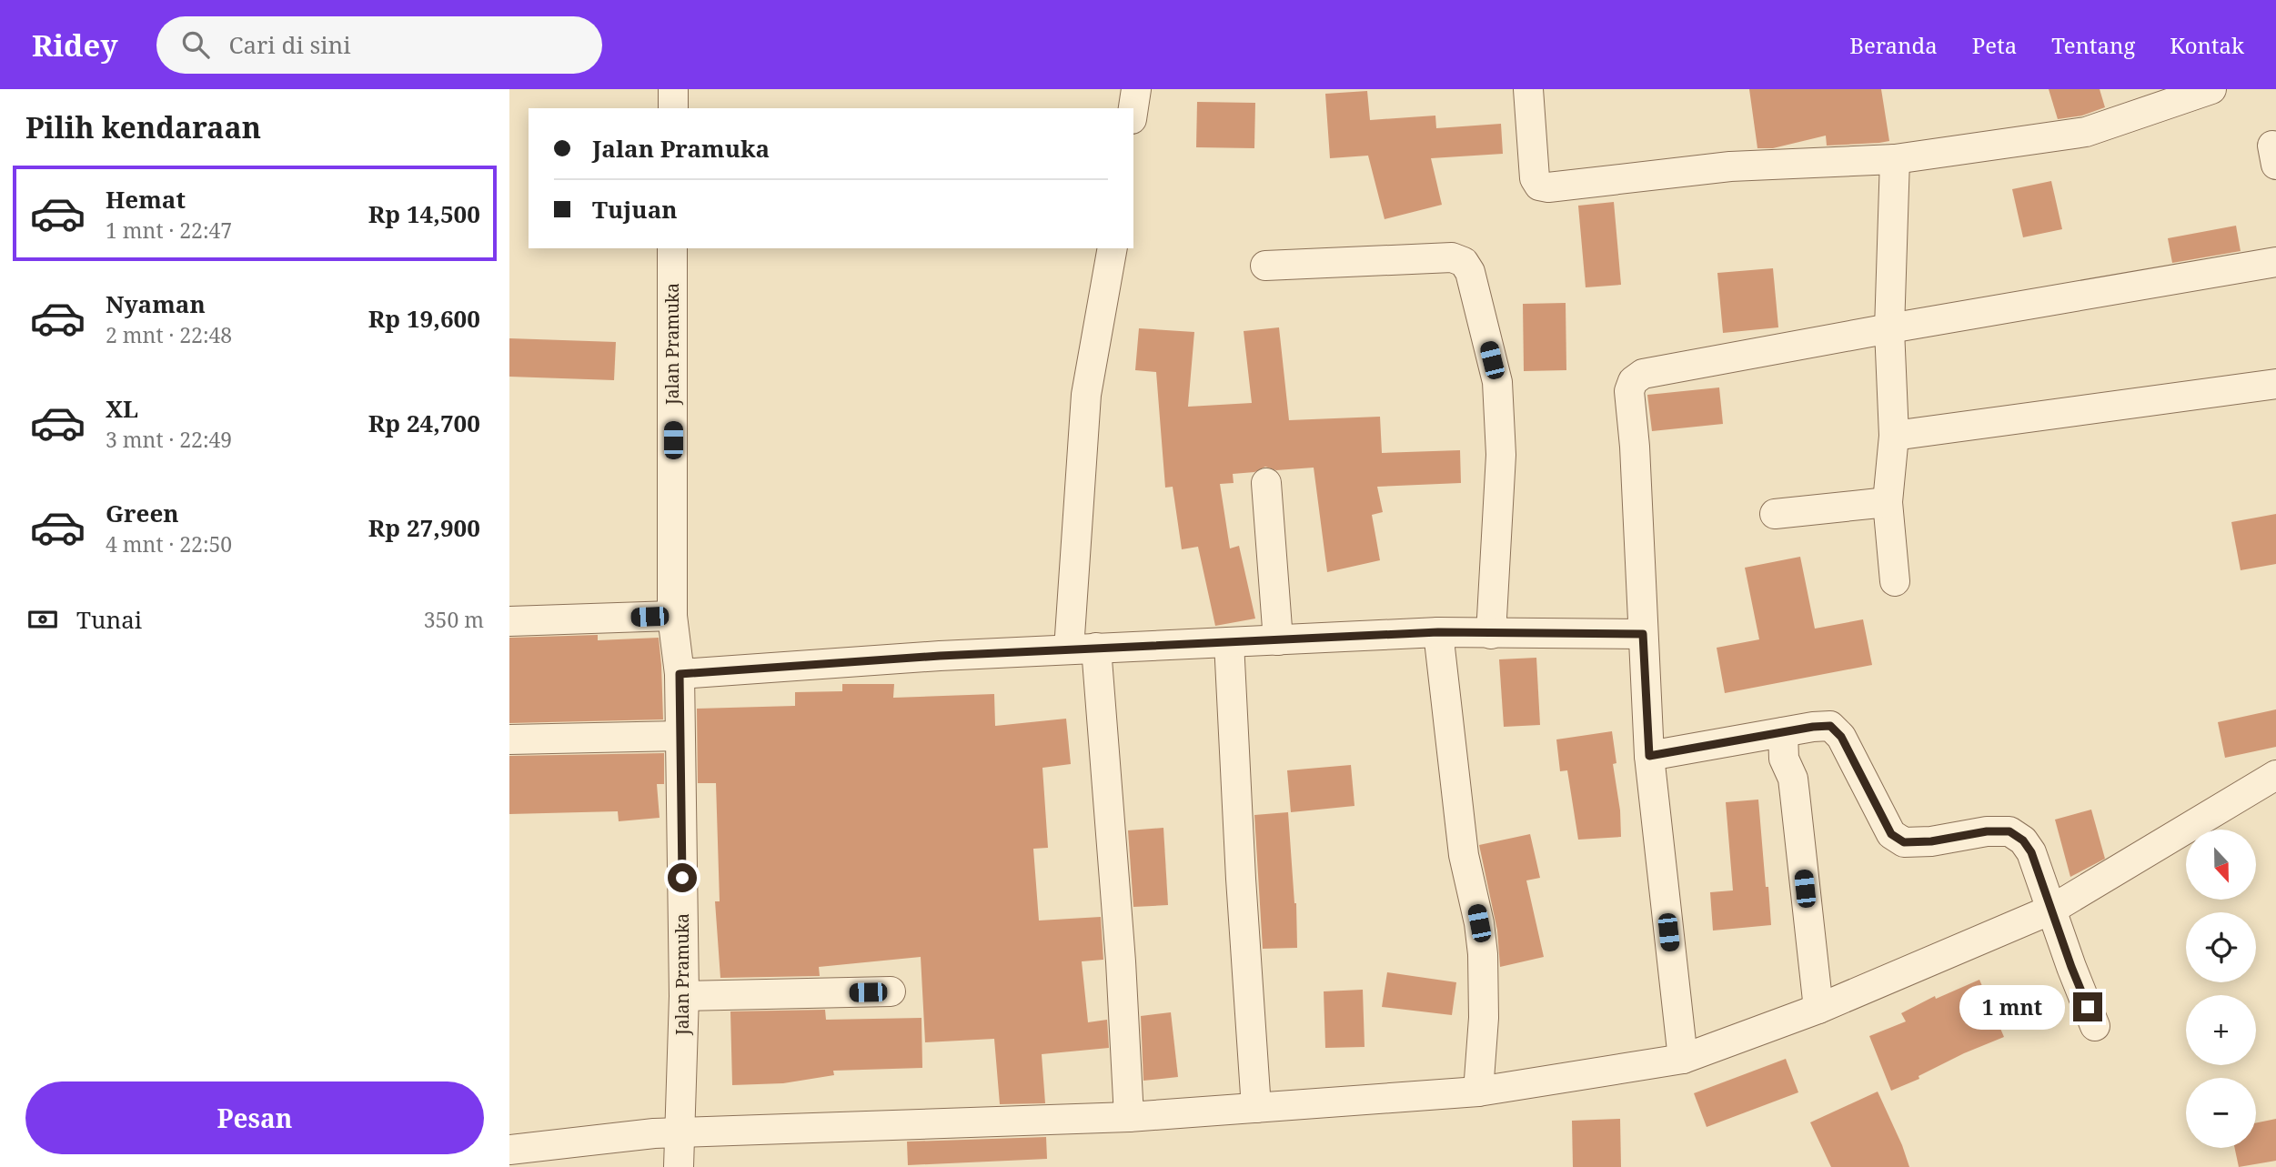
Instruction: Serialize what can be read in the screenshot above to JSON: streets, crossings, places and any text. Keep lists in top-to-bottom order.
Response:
{
  "streets": {
    "street": ["Jalan Pramuka"]
  },
  "north": "bottom",
  "page": {
    "header": "Ridey",
    "search": "Cari di sini",
    "nav": [
      "Beranda",
      "Peta",
      "Tentang",
      "Kontak"
    ],
    "heading": "Pilih kendaraan",
    "banner": ["Jalan Pramuka", "Tujuan"],
    "list": [
      {
        "name": "Hemat",
        "note": "1 mnt · 22:47",
        "value": "Rp 14,500"
      },
      {
        "name": "Nyaman",
        "note": "2 mnt · 22:48",
        "value": "Rp 19,600"
      },
      {
        "name": "XL",
        "note": "3 mnt · 22:49",
        "value": "Rp 24,700"
      },
      {
        "name": "Green",
        "note": "4 mnt · 22:50",
        "value": "Rp 27,900"
      }
    ],
    "pay": ["Tunai", "350 m"],
    "map_buttons": ["+", "−"],
    "bubble": "1 mnt",
    "buttons": "Pesan"
  }
}
